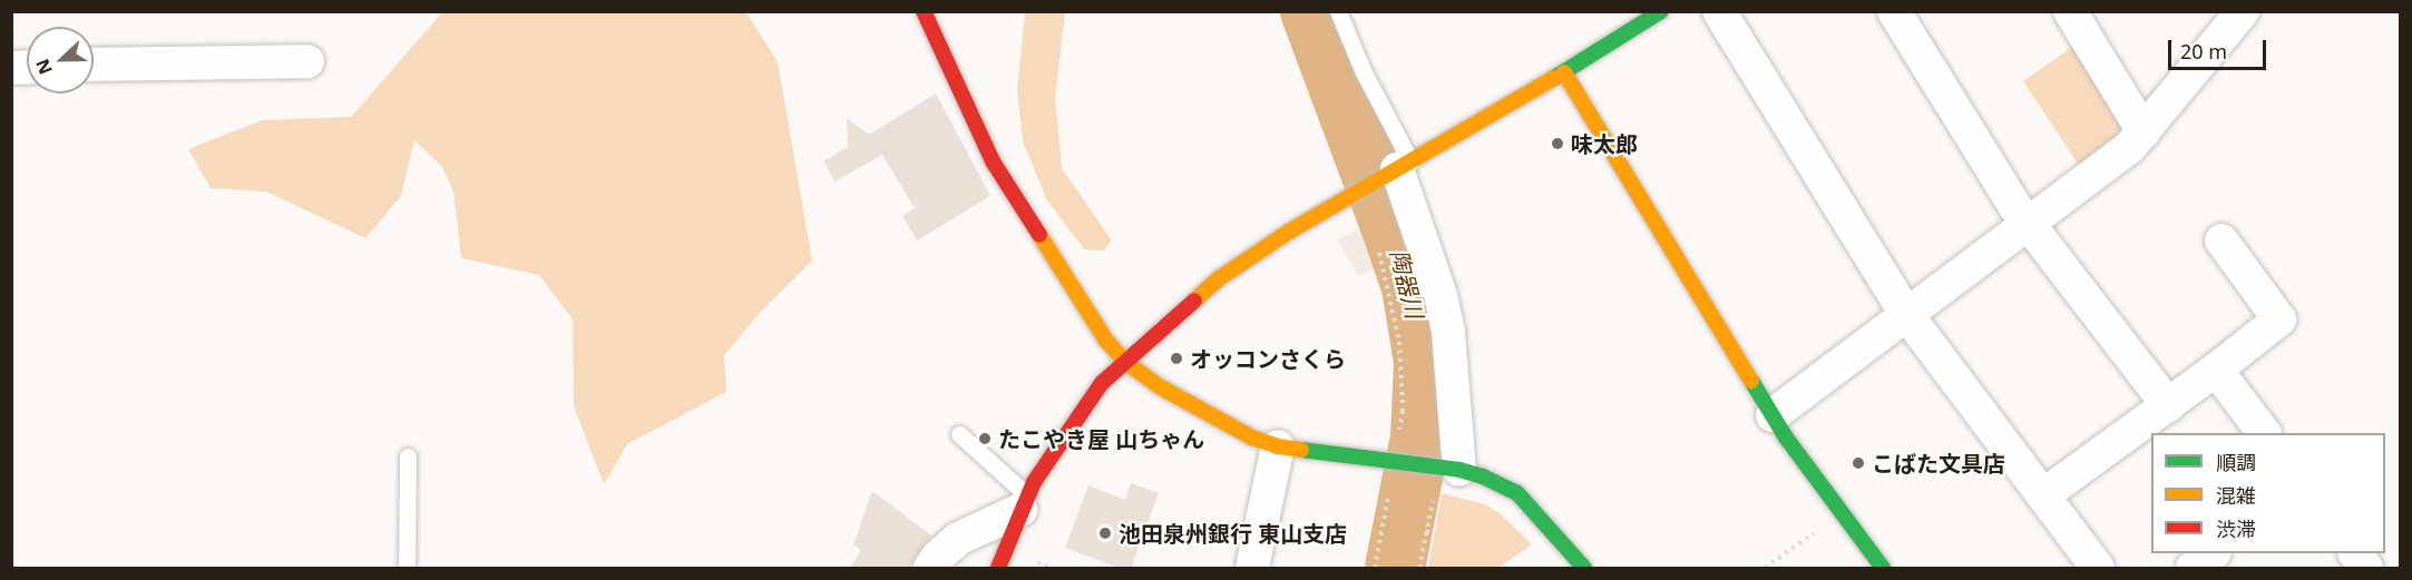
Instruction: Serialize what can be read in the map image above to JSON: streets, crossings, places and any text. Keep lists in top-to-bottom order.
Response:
{
  "water": ["陶器川"],
  "places": [
    "味太郎",
    "オッコンさくら",
    "たこやき屋 山ちゃん",
    "こばた文具店",
    "池田泉州銀行 東山支店"
  ],
  "legend": ["順調", "混雑", "渋滞"],
  "scale_bar": "20 m",
  "north": "left"
}
